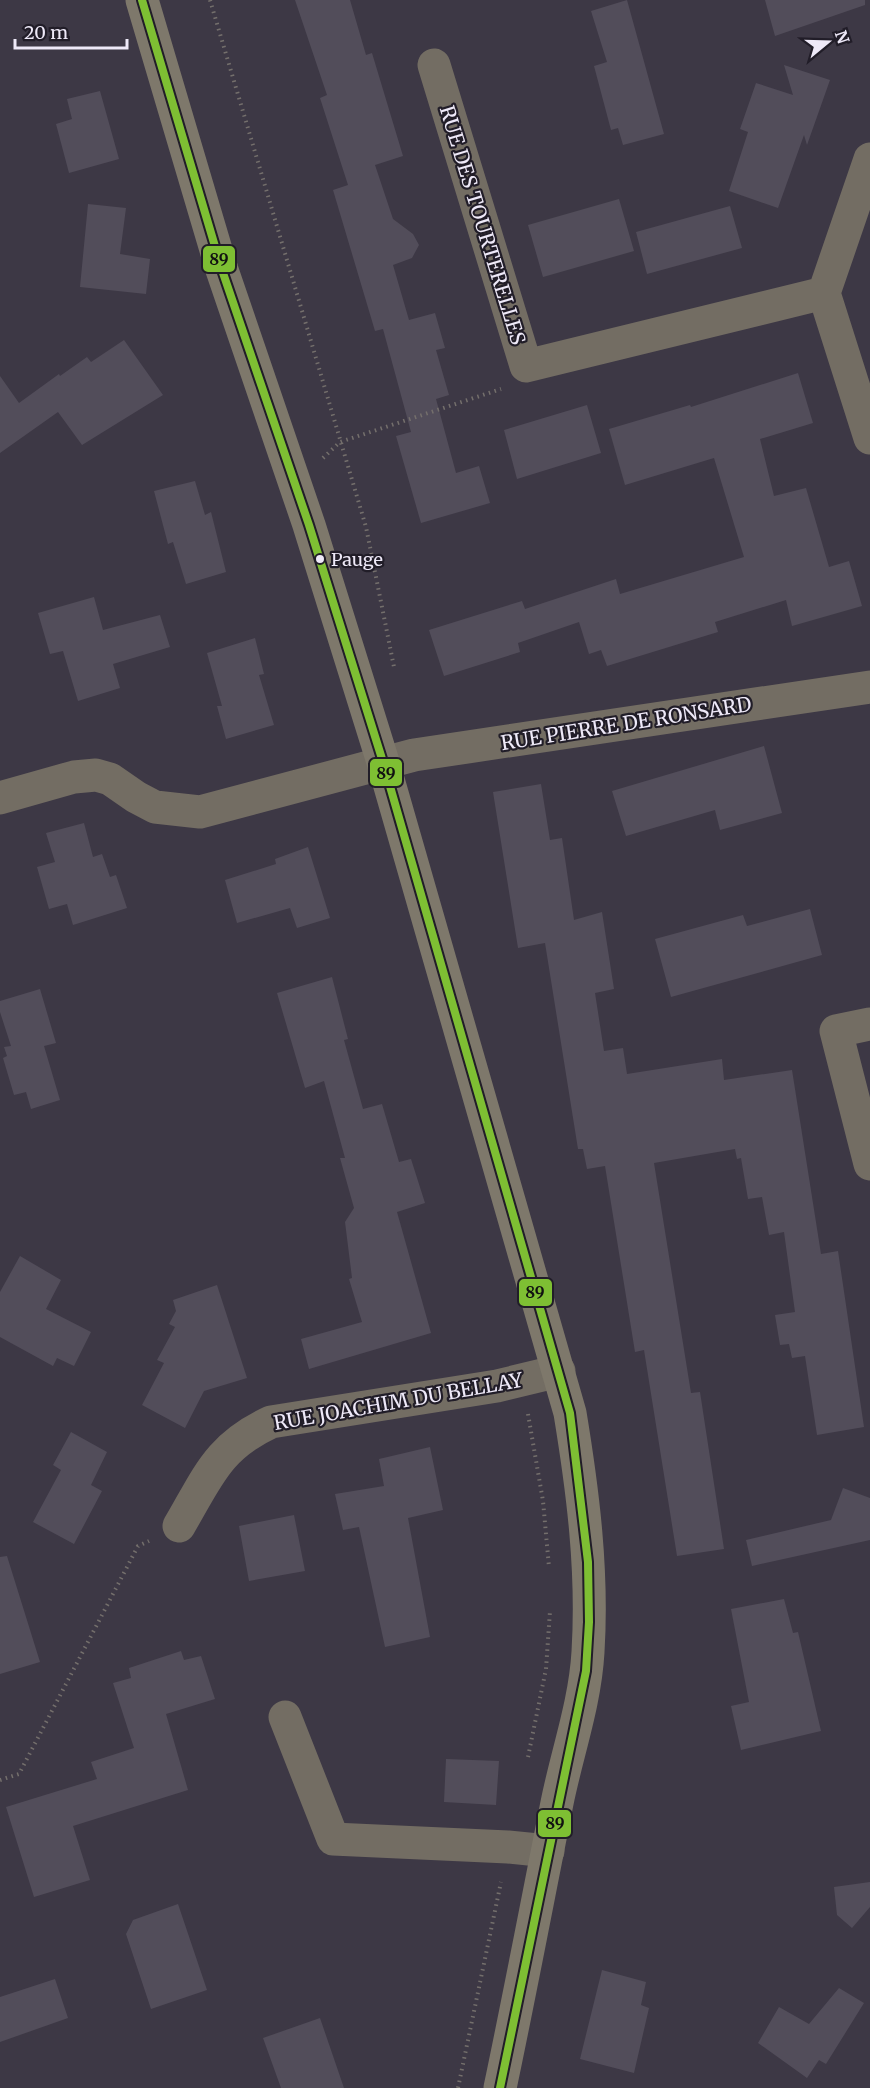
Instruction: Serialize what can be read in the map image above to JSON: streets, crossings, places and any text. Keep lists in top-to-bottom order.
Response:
{
  "streets": {
    "street": ["RUE DES TOURTERELLES", "RUE PIERRE DE RONSARD", "RUE JOACHIM DU BELLAY"]
  },
  "places": ["Pauge"],
  "lines": ["transit line 89"],
  "scale_bar": "20 m",
  "north": "right"
}
